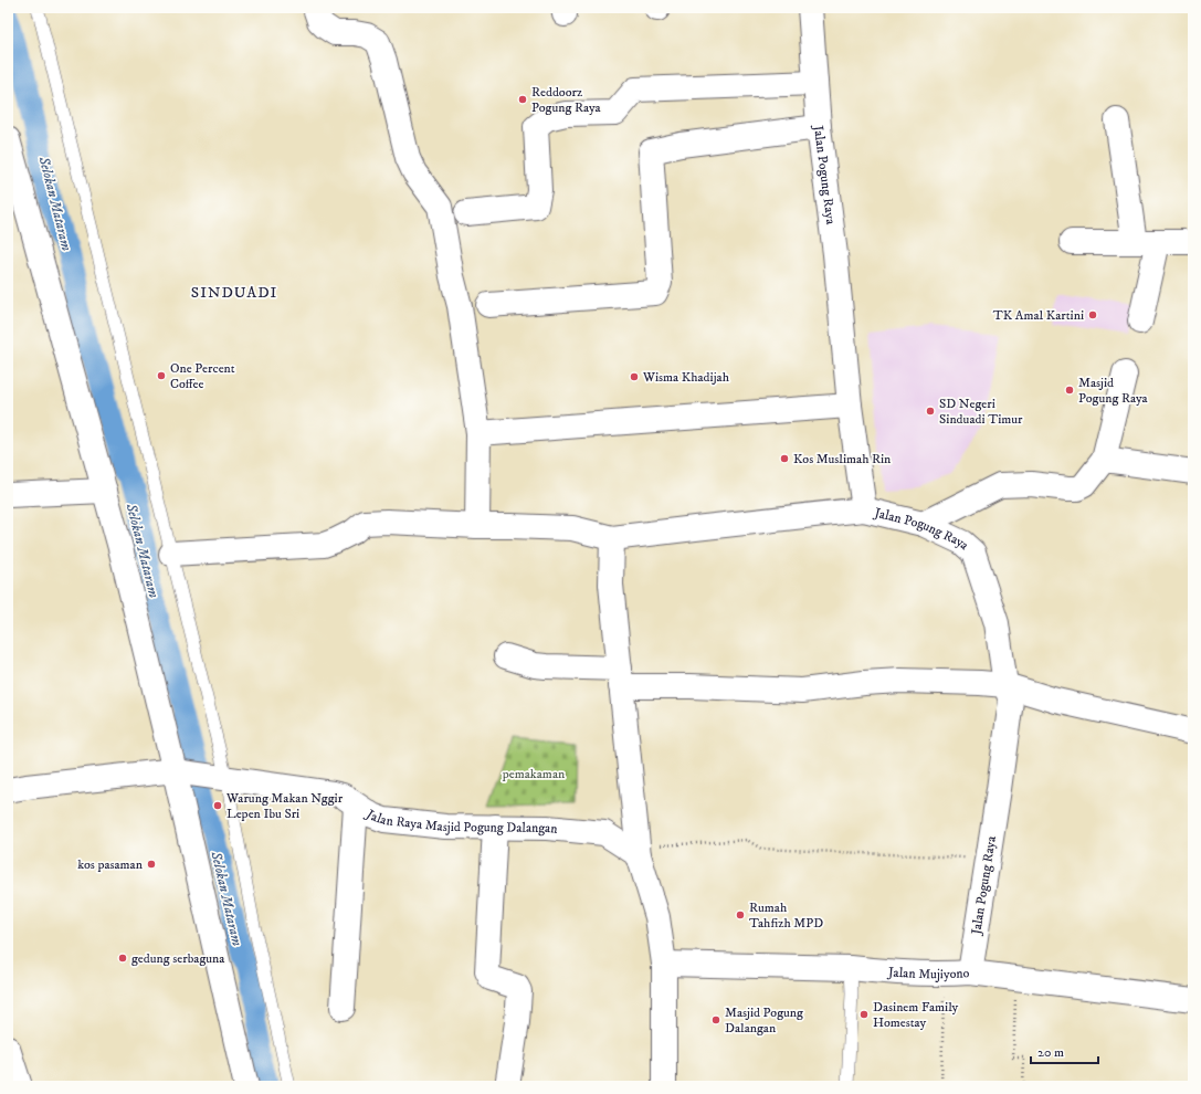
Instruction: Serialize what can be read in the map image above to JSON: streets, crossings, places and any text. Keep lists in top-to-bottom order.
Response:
{
  "streets": {
    "street": ["Jalan Pogung Raya", "Jalan Raya Masjid Pogung Dalangan", "Jalan Mujiyono"]
  },
  "crossings": [
    ["Jalan Pogung Raya", "Jalan Mujiyono"]
  ],
  "districts": ["SINDUADI"],
  "water": ["Selokan Mataram"],
  "parks": ["pemakaman"],
  "places": [
    "Reddoorz Pogung Raya",
    "TK Amal Kartini",
    "One Percent Coffee",
    "Wisma Khadijah",
    "Masjid Pogung Raya",
    "SD Negeri Sinduadi Timur",
    "Kos Muslimah Rin",
    "Warung Makan Nggir Lepen Ibu Sri",
    "kos pasaman",
    "Rumah Tahfizh MPD",
    "gedung serbaguna",
    "Dasinem Family Homestay",
    "Masjid Pogung Dalangan"
  ],
  "scale_bar": "20 m"
}
